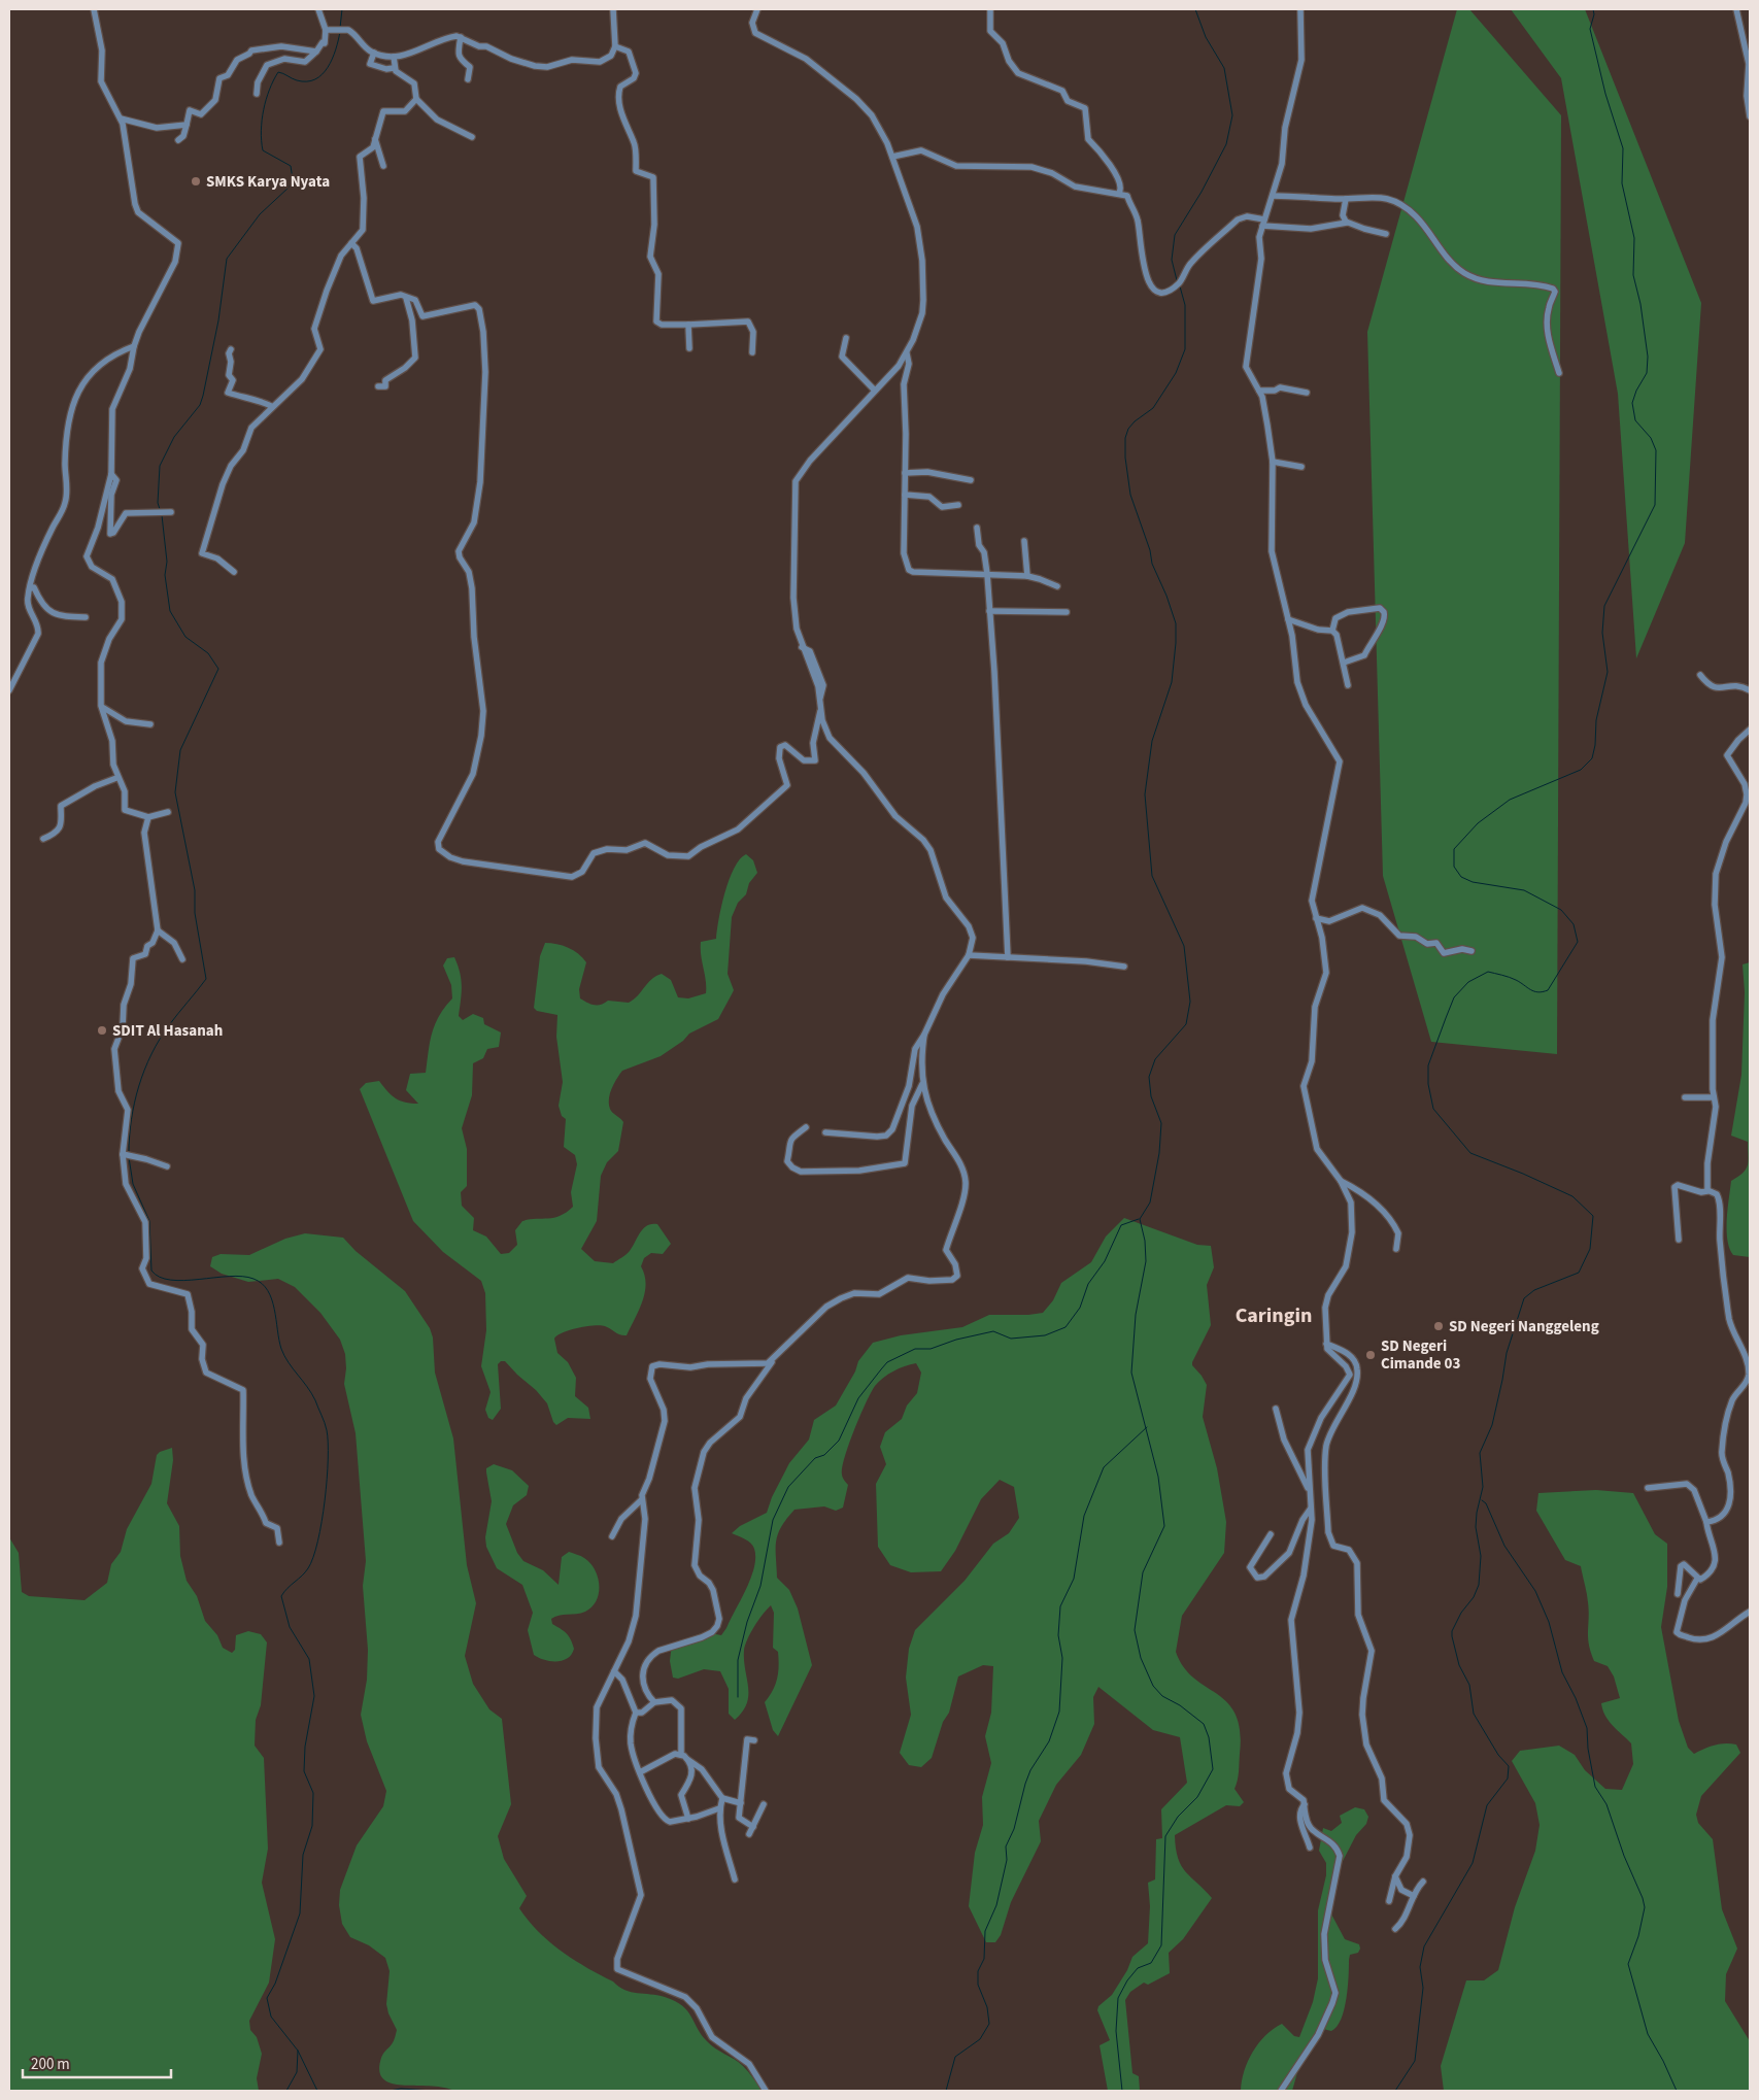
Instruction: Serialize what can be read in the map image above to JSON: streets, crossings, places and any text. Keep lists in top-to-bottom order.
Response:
{
  "districts": ["Caringin"],
  "places": [
    "SMKS Karya Nyata",
    "SDIT Al Hasanah",
    "SD Negeri Nanggeleng",
    "SD Negeri Cimande 03"
  ],
  "scale_bar": "200 m"
}
